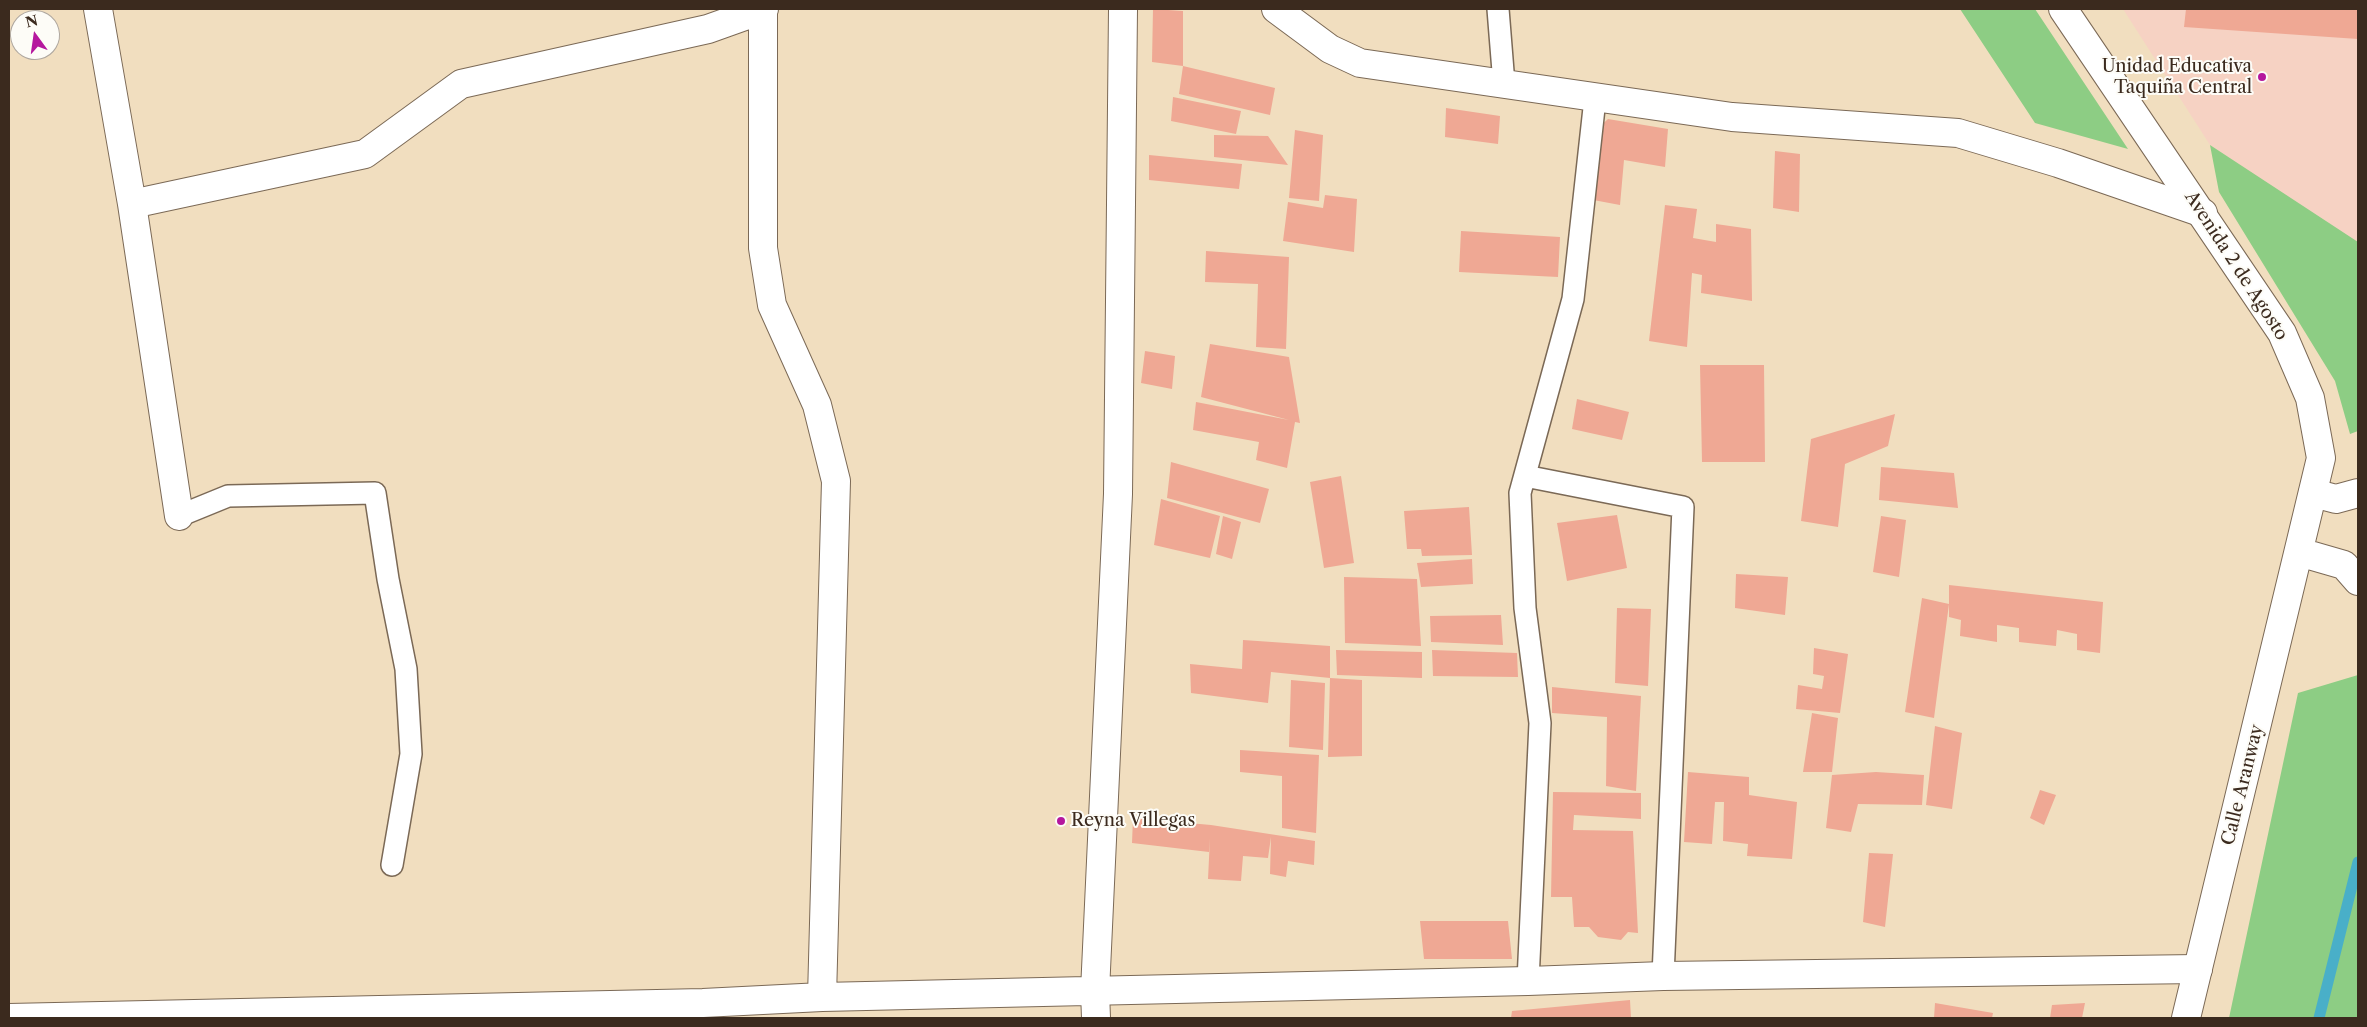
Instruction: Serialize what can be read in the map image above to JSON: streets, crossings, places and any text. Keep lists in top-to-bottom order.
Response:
{
  "streets": {
    "street": ["Avenida 2 de Agosto", "Calle Aranway"]
  },
  "crossings": [
    ["Avenida 2 de Agosto", "Calle Aranway"]
  ],
  "places": ["Unidad Educativa Taquiña Central", "Reyna Villegas"],
  "north": "top"
}
